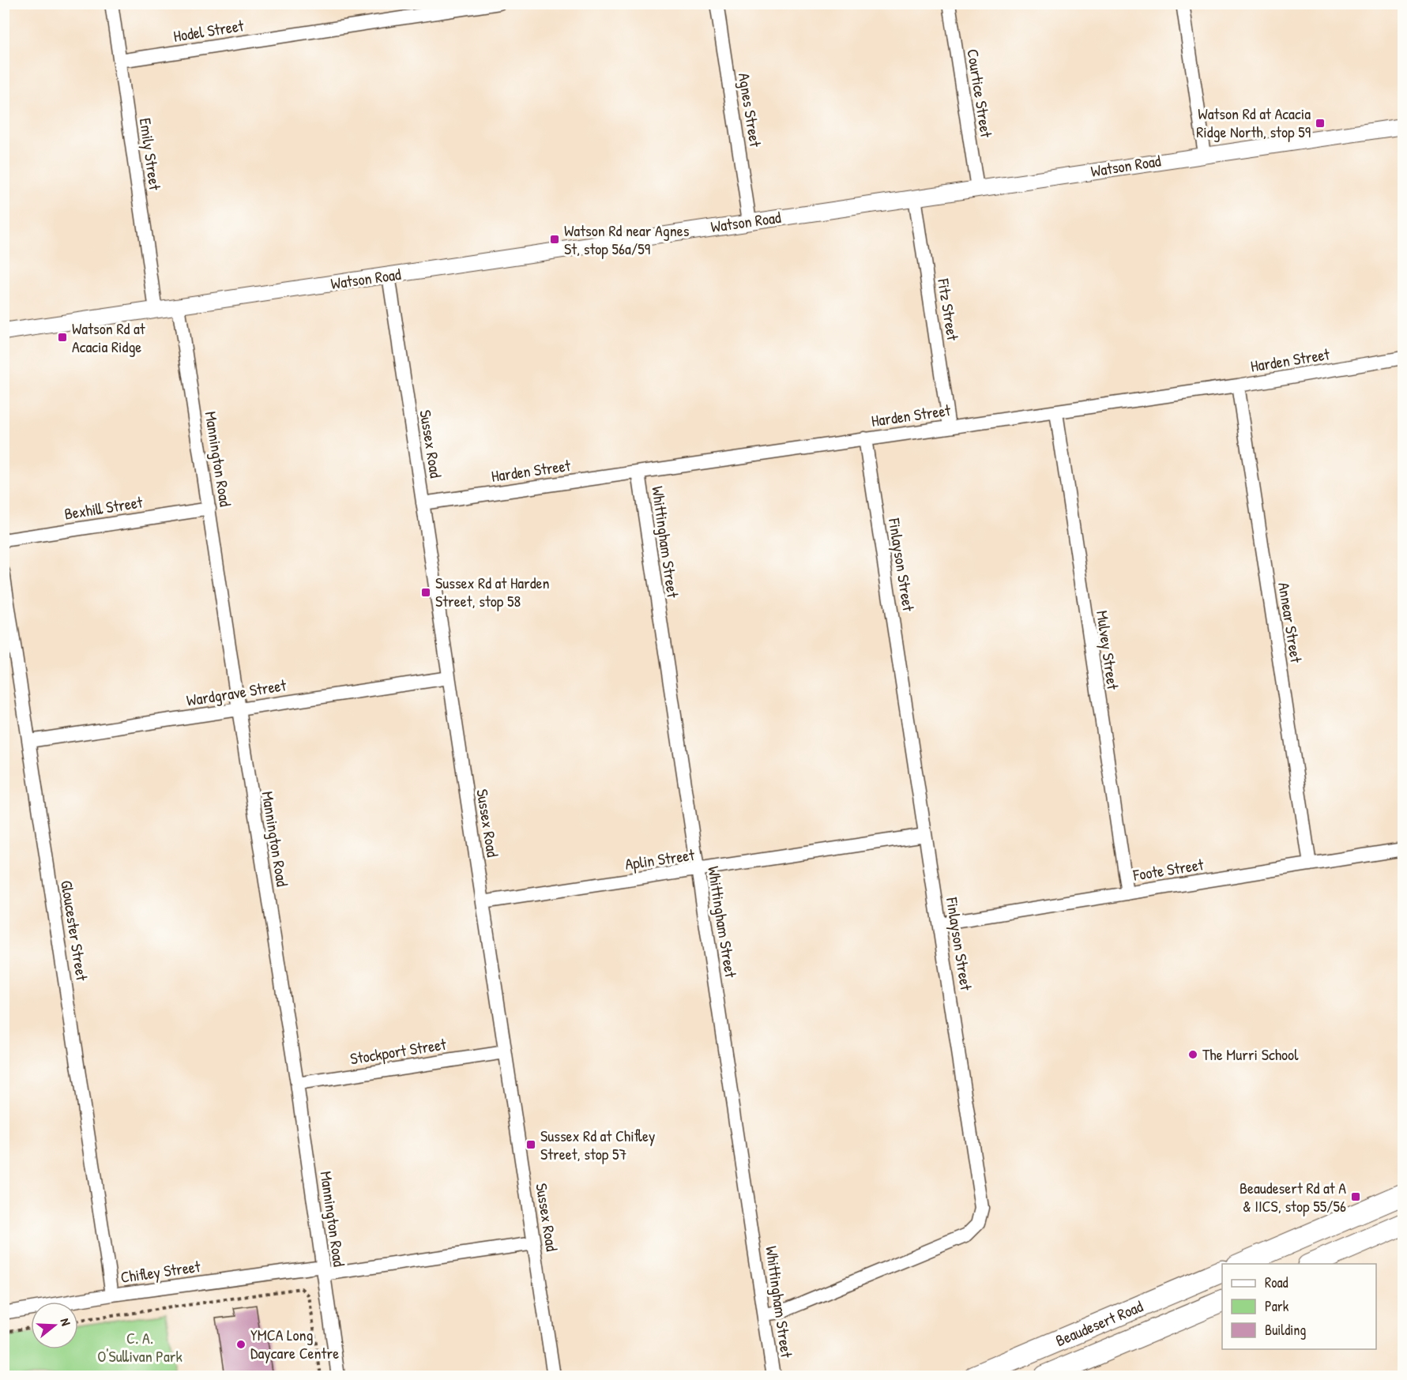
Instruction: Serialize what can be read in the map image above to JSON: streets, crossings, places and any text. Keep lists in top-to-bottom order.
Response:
{
  "streets": {
    "highway": ["Beaudesert Road"],
    "street": [
      "Hodel Street",
      "Courtice Street",
      "Agnes Street",
      "Emily Street",
      "Watson Road",
      "Fitz Street",
      "Harden Street",
      "Sussex Road",
      "Mannington Road",
      "Bexhill Street",
      "Whittingham Street",
      "Finlayson Street",
      "Annear Street",
      "Mulvey Street",
      "Wardgrave Street",
      "Aplin Street",
      "Foote Street",
      "Gloucester Street",
      "Stockport Street",
      "Chifley Street"
    ]
  },
  "crossings": [
    ["Hodel Street", "Emily Street"],
    ["Courtice Street", "Watson Road"],
    ["Agnes Street", "Watson Road"],
    ["Emily Street", "Watson Road"],
    ["Watson Road", "Fitz Street"],
    ["Watson Road", "Sussex Road"],
    ["Watson Road", "Mannington Road"],
    ["Fitz Street", "Harden Street"],
    ["Harden Street", "Sussex Road"],
    ["Harden Street", "Whittingham Street"],
    ["Harden Street", "Finlayson Street"],
    ["Harden Street", "Annear Street"],
    ["Harden Street", "Mulvey Street"],
    ["Sussex Road", "Wardgrave Street"],
    ["Sussex Road", "Aplin Street"],
    ["Sussex Road", "Stockport Street"],
    ["Sussex Road", "Chifley Street"],
    ["Mannington Road", "Bexhill Street"],
    ["Mannington Road", "Wardgrave Street"],
    ["Mannington Road", "Stockport Street"],
    ["Mannington Road", "Chifley Street"],
    ["Whittingham Street", "Finlayson Street"],
    ["Whittingham Street", "Aplin Street"],
    ["Finlayson Street", "Aplin Street"],
    ["Finlayson Street", "Foote Street"],
    ["Annear Street", "Foote Street"],
    ["Mulvey Street", "Foote Street"],
    ["Wardgrave Street", "Gloucester Street"],
    ["Gloucester Street", "Chifley Street"]
  ],
  "parks": ["C. A. O'Sullivan Park"],
  "places": {
    "transit": [
      "Watson Rd at Acacia Ridge North, stop 59",
      "Watson Rd near Agnes St, stop 56a/59",
      "Watson Rd at Acacia Ridge",
      "Sussex Rd at Harden Street, stop 58",
      "Sussex Rd at Chifley Street, stop 57",
      "Beaudesert Rd at A & IICS, stop 55/56"
    ],
    "other": ["The Murri School", "YMCA Long Daycare Centre"]
  },
  "legend": ["Road", "Park", "Building"],
  "north": "right"
}
